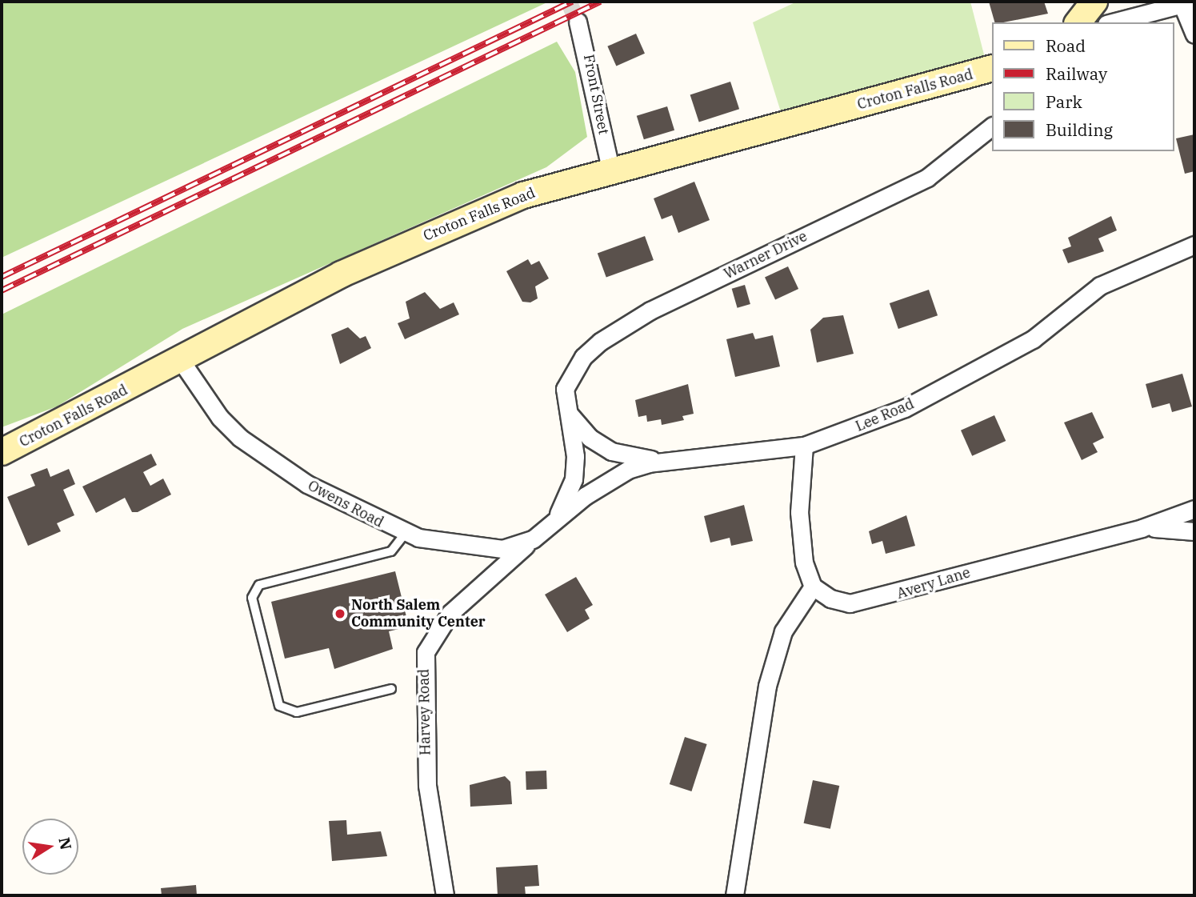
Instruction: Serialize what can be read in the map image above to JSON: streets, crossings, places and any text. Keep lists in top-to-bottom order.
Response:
{
  "streets": {
    "main road": ["Croton Falls Road"],
    "street": [
      "Front Street",
      "Warner Drive",
      "Lee Road",
      "Owens Road",
      "Avery Lane",
      "Harvey Road"
    ]
  },
  "crossings": [
    ["Croton Falls Road", "Front Street"],
    ["Croton Falls Road", "Owens Road"],
    ["Warner Drive", "Lee Road"],
    ["Warner Drive", "Owens Road"],
    ["Lee Road", "Owens Road"],
    ["Owens Road", "Harvey Road"]
  ],
  "places": ["North Salem Community Center"],
  "legend": [
    "Road",
    "Railway",
    "Park",
    "Building"
  ],
  "north": "right"
}
